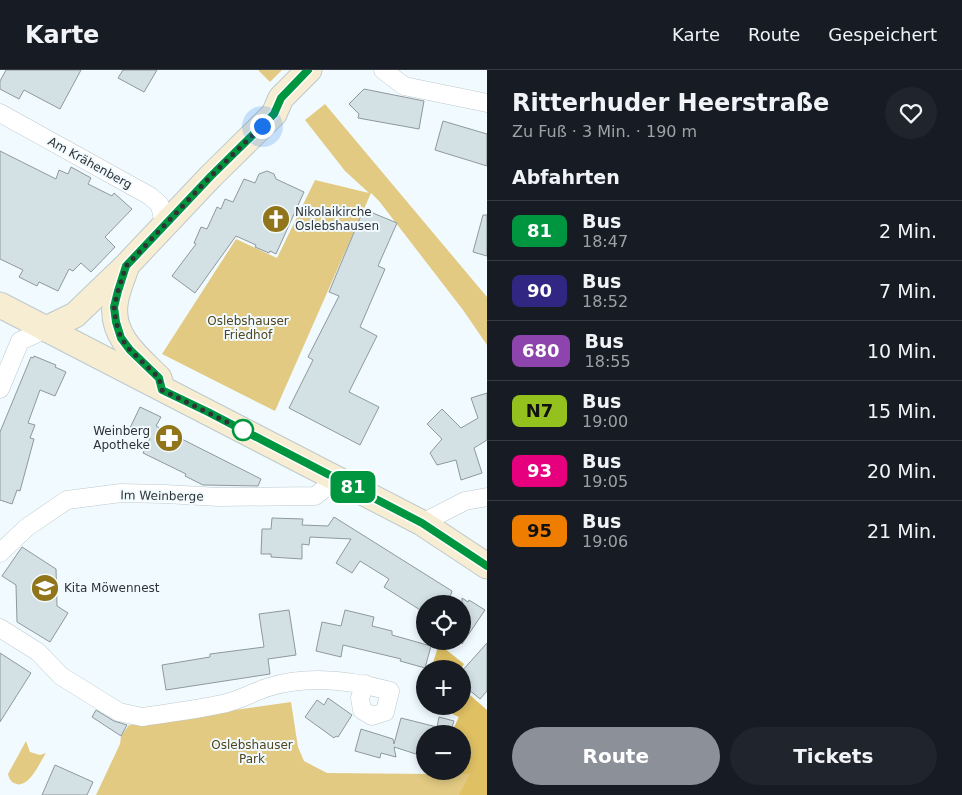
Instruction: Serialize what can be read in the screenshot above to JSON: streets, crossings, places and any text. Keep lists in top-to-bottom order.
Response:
{
  "streets": {
    "street": ["Am Krähenberg", "Im Weinberge"]
  },
  "parks": ["Oslebshauser Friedhof", "Oslebshauser Park"],
  "places": {
    "church": ["Nikolaikirche Oslebshausen"],
    "pharmacy": ["Weinberg Apotheke"],
    "school or university": ["Kita Möwennest"]
  },
  "lines": ["bus line 81"],
  "page": {
    "header": "Karte",
    "nav": ["Karte", "Route", "Gespeichert"],
    "on_map": "81",
    "heading": [
      ["Ritterhuder Heerstraße", "Zu Fuß · 3 Min. · 190 m"],
      "Abfahrten"
    ],
    "list": [
      {
        "mark": "81",
        "name": "Bus",
        "note": "18:47",
        "value": "2 Min."
      },
      {
        "mark": "90",
        "name": "Bus",
        "note": "18:52",
        "value": "7 Min."
      },
      {
        "mark": "680",
        "name": "Bus",
        "note": "18:55",
        "value": "10 Min."
      },
      {
        "mark": "N7",
        "name": "Bus",
        "note": "19:00",
        "value": "15 Min."
      },
      {
        "mark": "93",
        "name": "Bus",
        "note": "19:05",
        "value": "20 Min."
      },
      {
        "mark": "95",
        "name": "Bus",
        "note": "19:06",
        "value": "21 Min."
      }
    ],
    "map_buttons": ["+", "−"],
    "buttons": ["Route", "Tickets"]
  }
}
